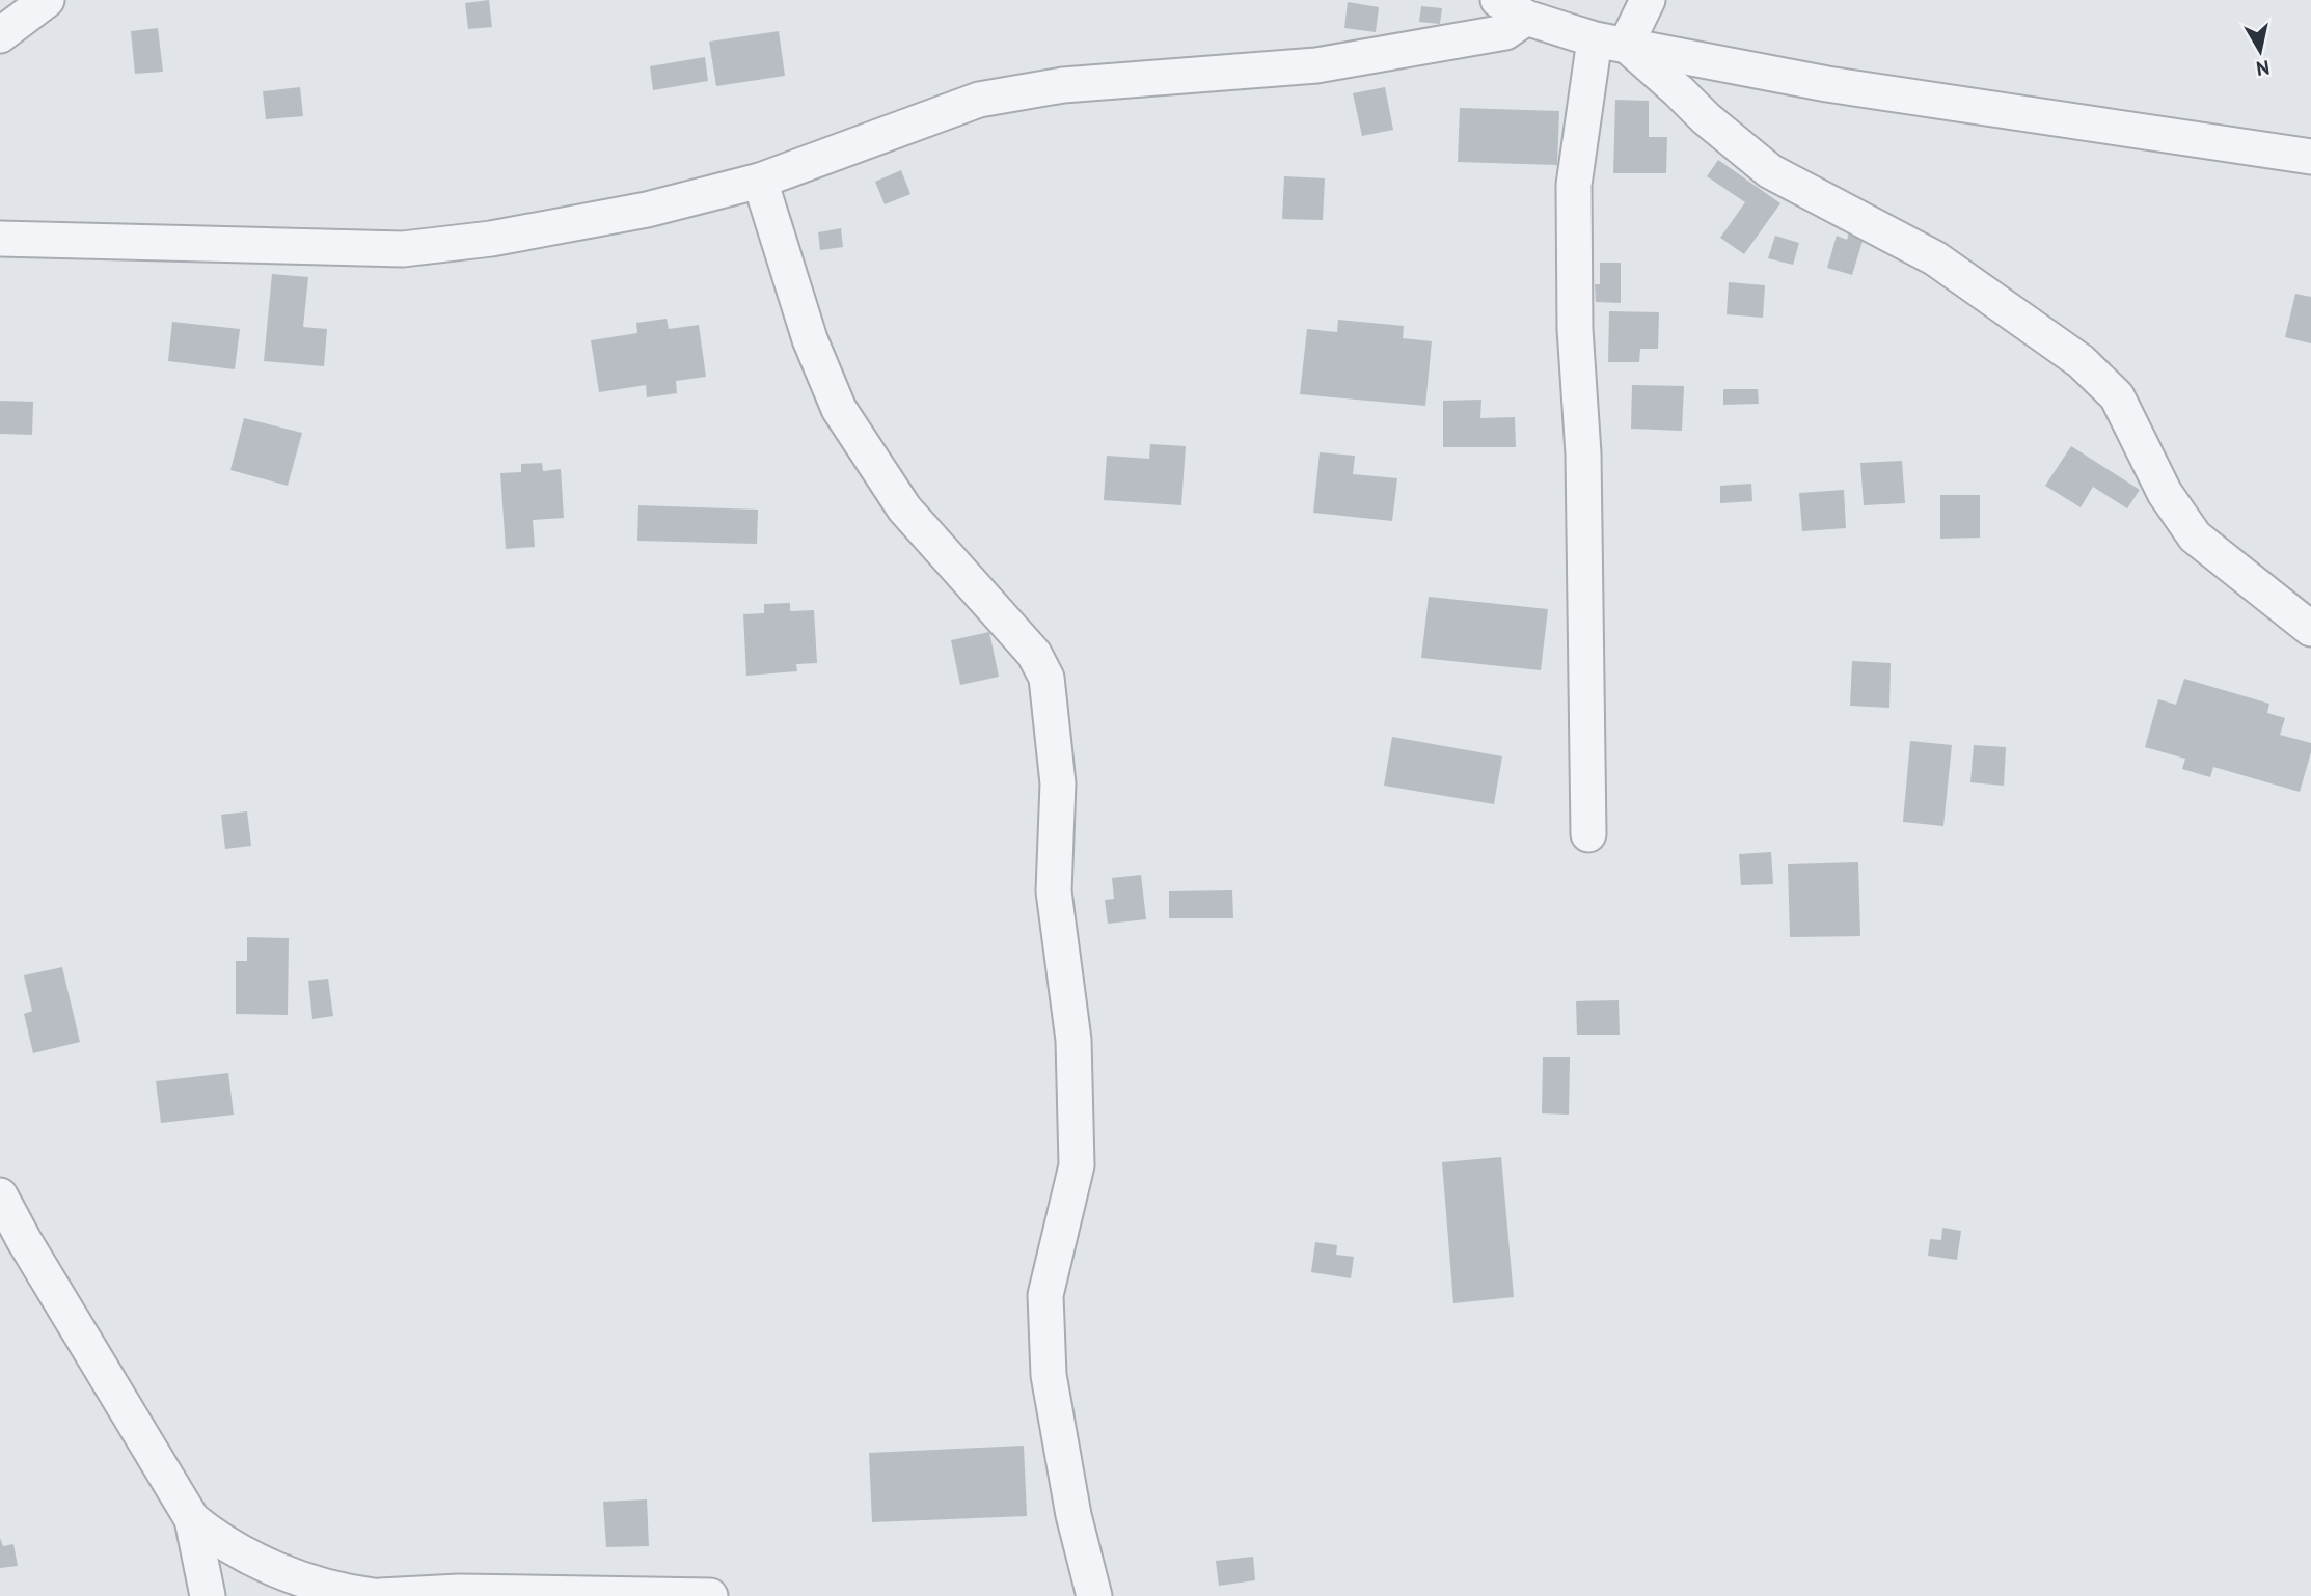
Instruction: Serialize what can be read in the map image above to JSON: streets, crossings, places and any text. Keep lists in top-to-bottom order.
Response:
{
  "north": "bottom"
}
